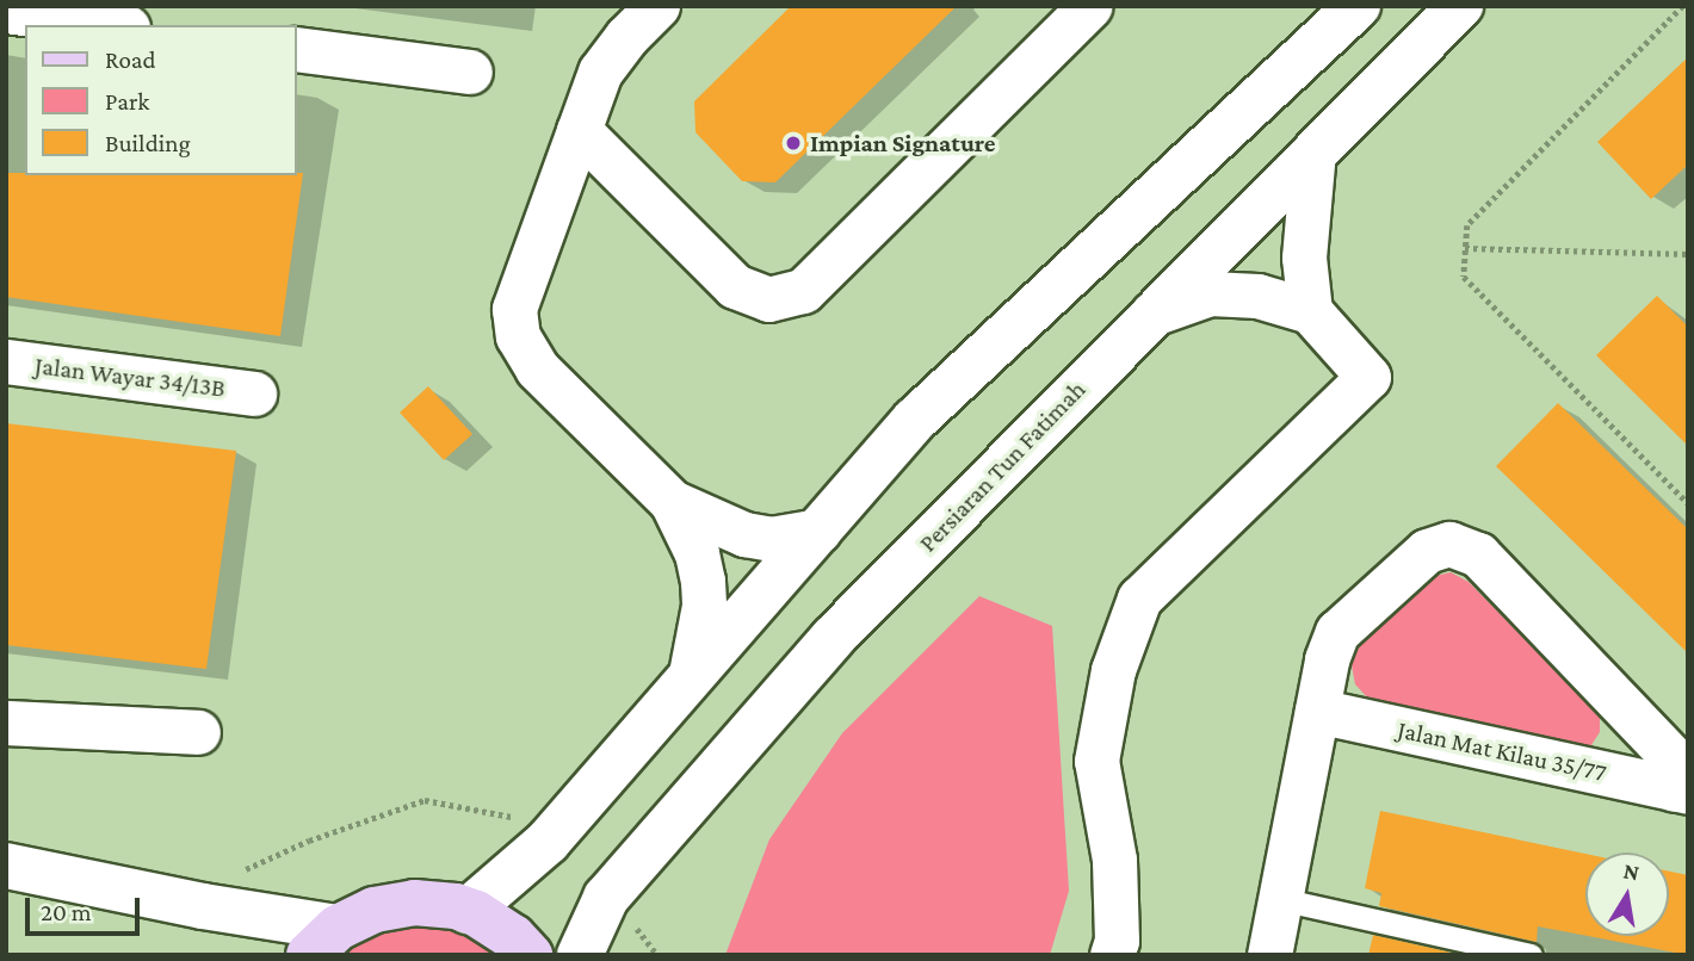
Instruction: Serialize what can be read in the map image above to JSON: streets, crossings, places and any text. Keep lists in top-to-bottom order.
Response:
{
  "streets": {
    "street": ["Jalan Wayar 34/13B", "Persiaran Tun Fatimah", "Jalan Mat Kilau 35/77"]
  },
  "places": ["Impian Signature"],
  "legend": ["Road", "Park", "Building"],
  "scale_bar": "20 m",
  "north": "top"
}
